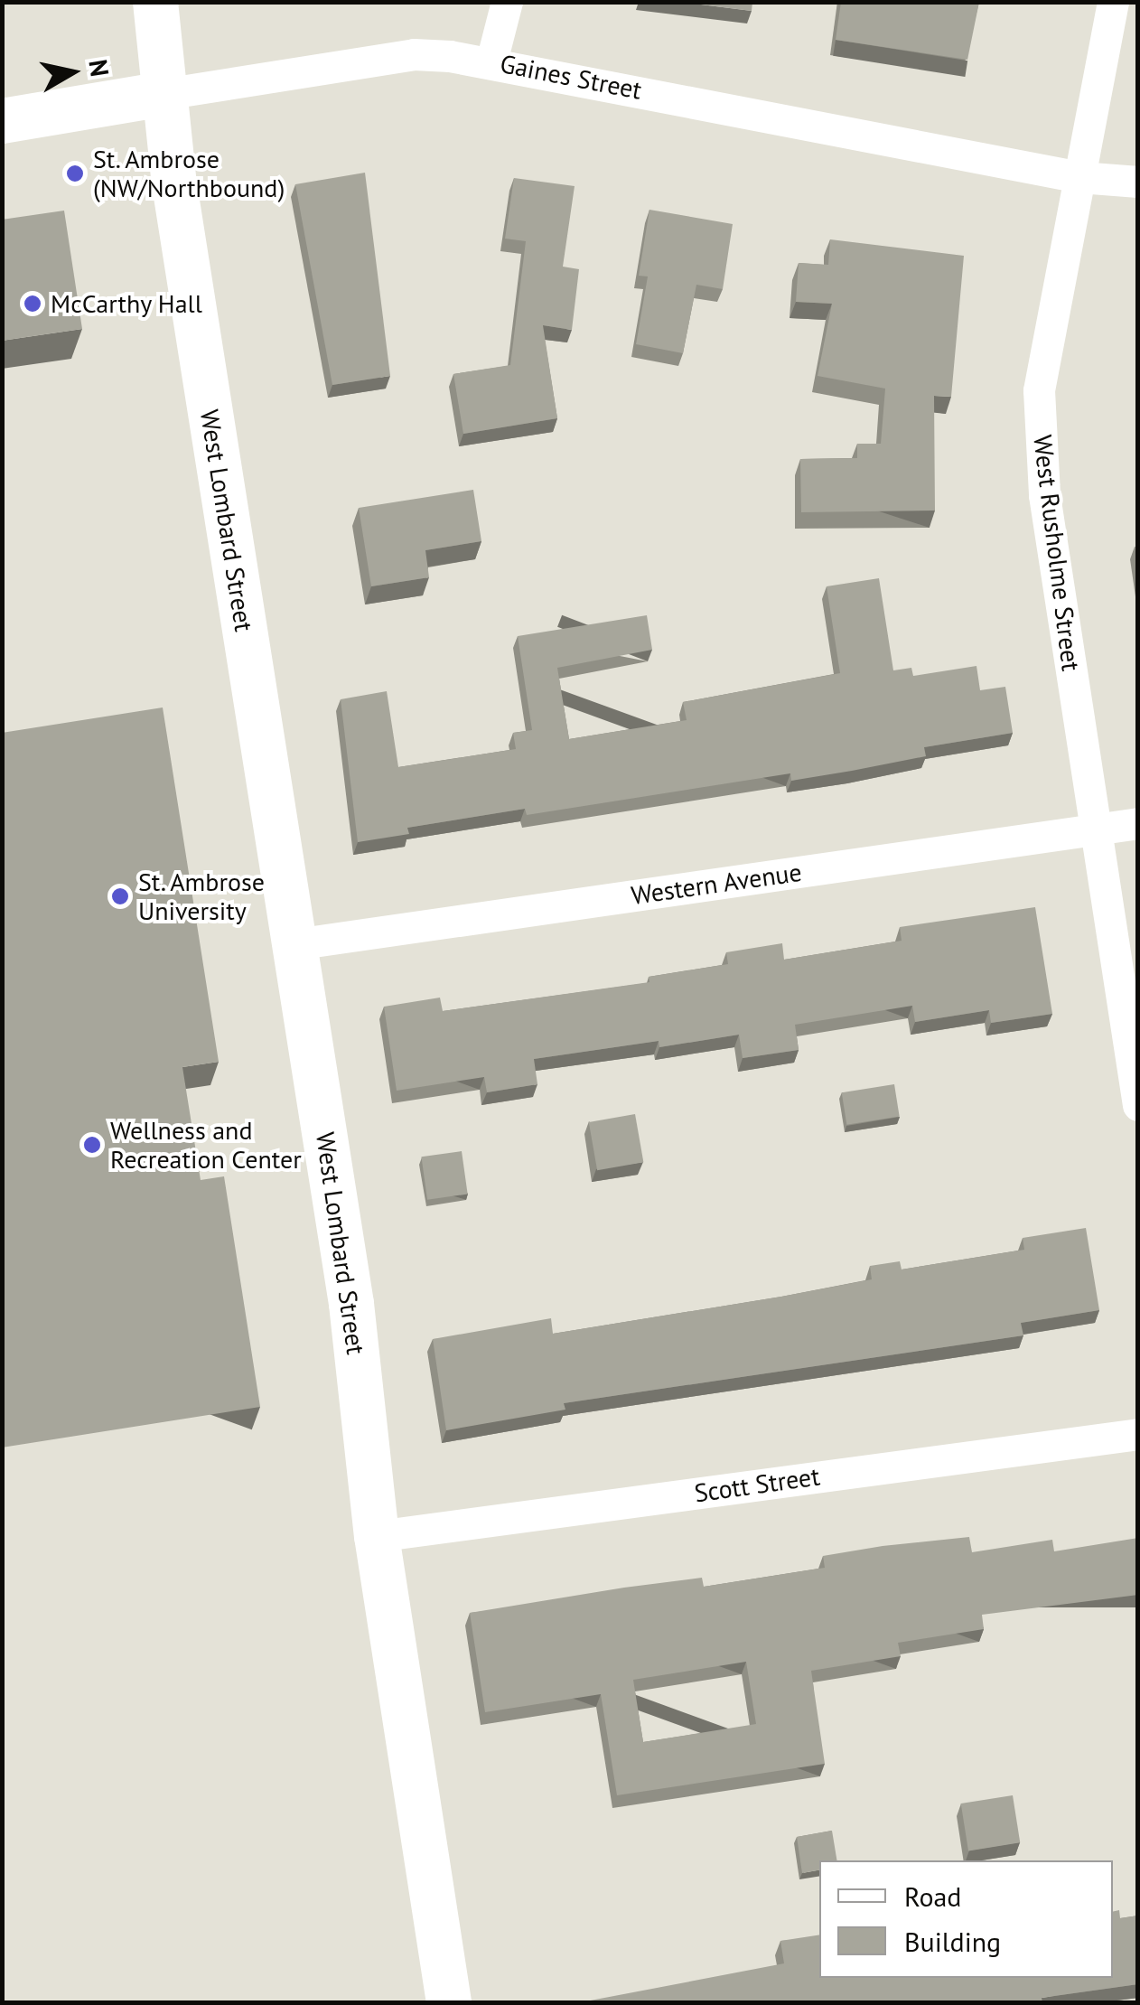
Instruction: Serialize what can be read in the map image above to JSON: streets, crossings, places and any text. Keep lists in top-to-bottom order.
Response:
{
  "streets": {
    "street": [
      "Gaines Street",
      "West Lombard Street",
      "West Rusholme Street",
      "Western Avenue",
      "Scott Street"
    ]
  },
  "crossings": [
    ["Gaines Street", "West Lombard Street"],
    ["Gaines Street", "West Rusholme Street"],
    ["West Lombard Street", "Western Avenue"],
    ["West Lombard Street", "Scott Street"],
    ["West Rusholme Street", "Western Avenue"]
  ],
  "places": [
    "St. Ambrose (NW/Northbound)",
    "McCarthy Hall",
    "St. Ambrose University",
    "Wellness and Recreation Center"
  ],
  "legend": ["Road", "Building"],
  "north": "right"
}
